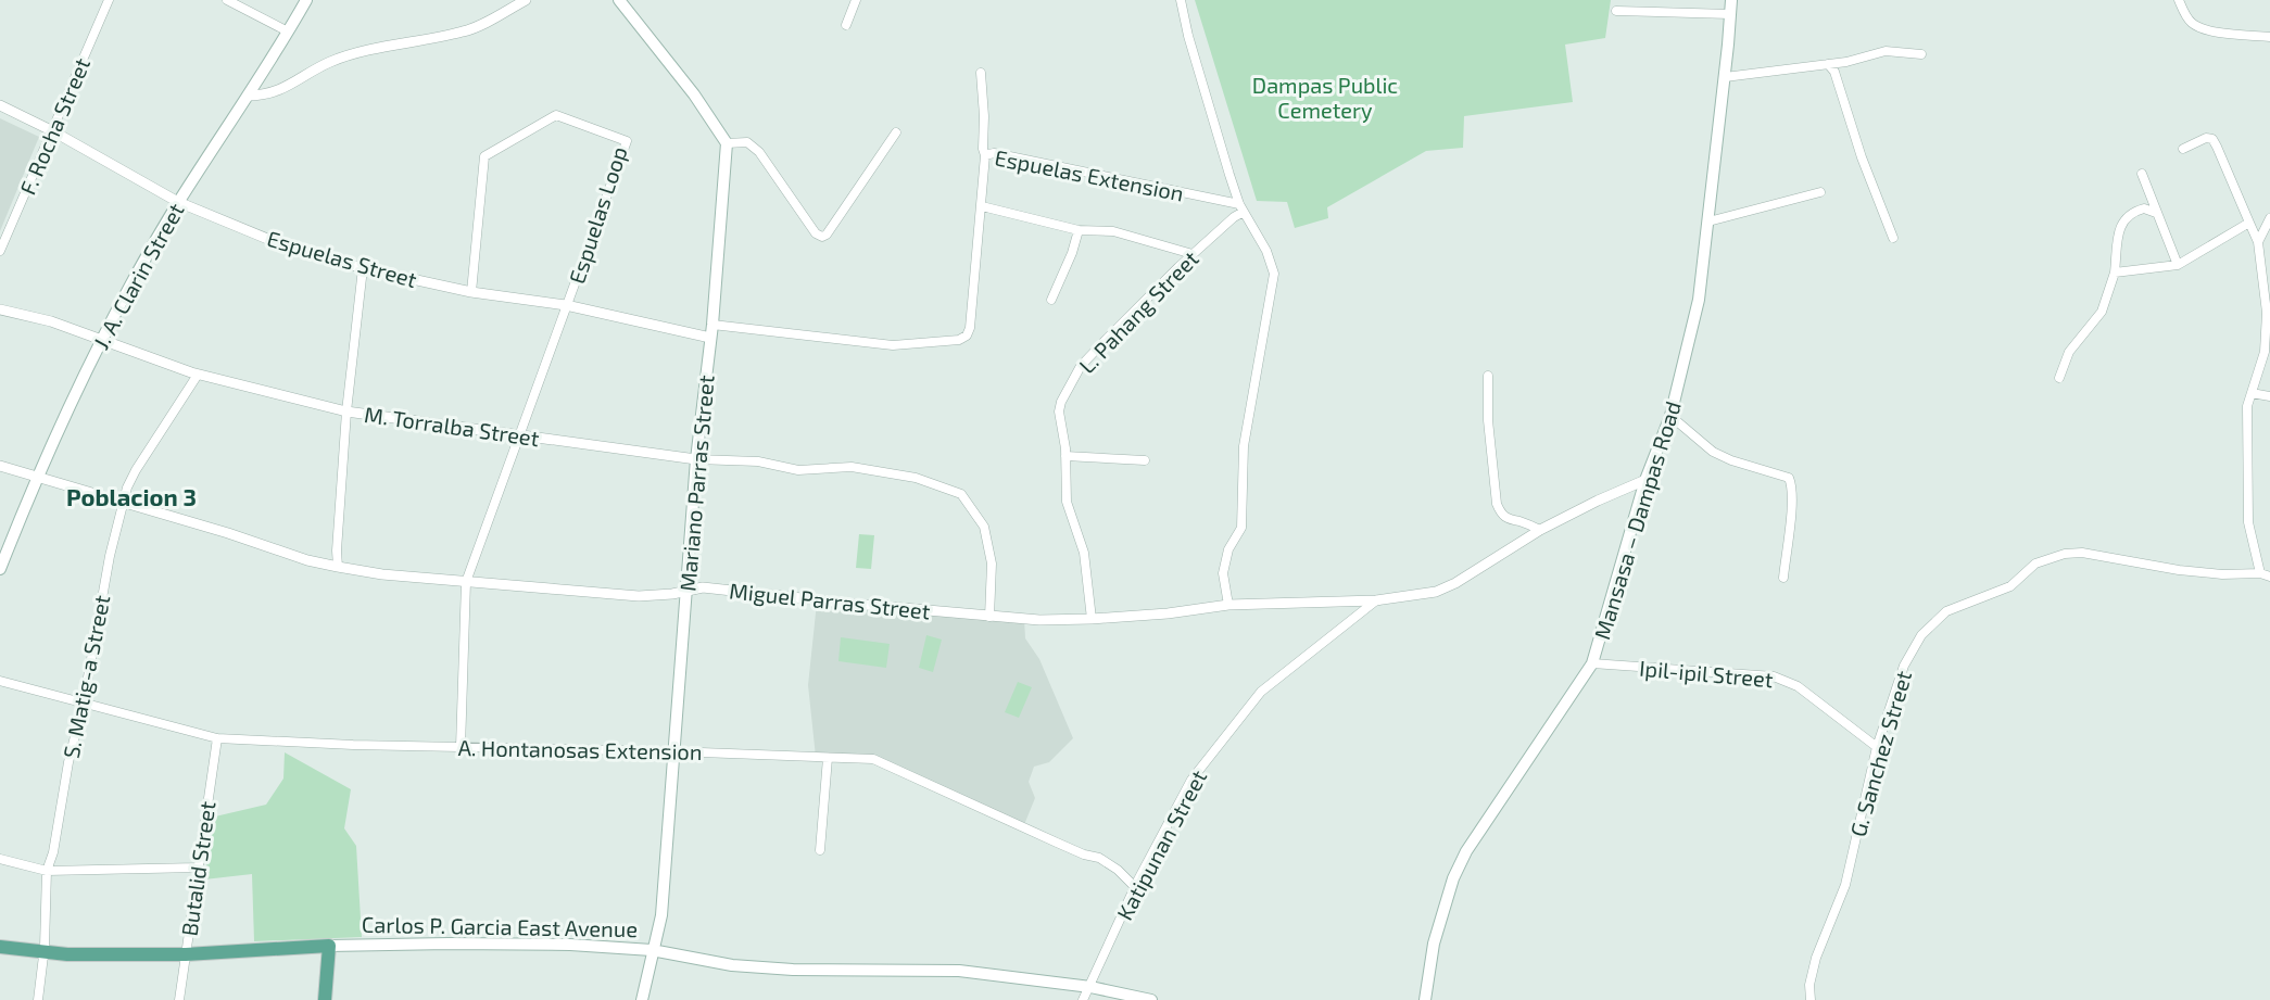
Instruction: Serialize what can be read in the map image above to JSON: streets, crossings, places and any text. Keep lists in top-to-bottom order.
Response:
{
  "streets": {
    "main road": [
      "J. A. Clarin Street",
      "Mariano Parras Street",
      "Mansasa – Dampas Road",
      "Carlos P. Garcia East Avenue"
    ],
    "street": [
      "F. Rocha Street",
      "Espuelas Extension",
      "Espuelas Loop",
      "Espuelas Street",
      "L. Pahang Street",
      "M. Torralba Street",
      "Miguel Parras Street",
      "Ipil-ipil Street",
      "S. Matig-a Street",
      "A. Hontanosas Extension",
      "G. Sanchez Street",
      "Katipunan Street",
      "Butalid Street"
    ]
  },
  "crossings": [
    ["F. Rocha Street", "Espuelas Street"],
    ["Espuelas Extension", "L. Pahang Street"],
    ["Espuelas Extension", "Mariano Parras Street"],
    ["Espuelas Loop", "Espuelas Street"],
    ["Espuelas Street", "J. A. Clarin Street"],
    ["Espuelas Street", "Mariano Parras Street"],
    ["J. A. Clarin Street", "M. Torralba Street"],
    ["J. A. Clarin Street", "Miguel Parras Street"],
    ["L. Pahang Street", "Miguel Parras Street"],
    ["M. Torralba Street", "Mariano Parras Street"],
    ["M. Torralba Street", "Miguel Parras Street"],
    ["M. Torralba Street", "S. Matig-a Street"],
    ["Mariano Parras Street", "Miguel Parras Street"],
    ["Mariano Parras Street", "A. Hontanosas Extension"],
    ["Mariano Parras Street", "Carlos P. Garcia East Avenue"],
    ["Mansasa – Dampas Road", "Miguel Parras Street"],
    ["Mansasa – Dampas Road", "Ipil-ipil Street"],
    ["Miguel Parras Street", "S. Matig-a Street"],
    ["Miguel Parras Street", "Katipunan Street"],
    ["Ipil-ipil Street", "G. Sanchez Street"],
    ["S. Matig-a Street", "A. Hontanosas Extension"],
    ["S. Matig-a Street", "Carlos P. Garcia East Avenue"],
    ["A. Hontanosas Extension", "Katipunan Street"],
    ["A. Hontanosas Extension", "Butalid Street"],
    ["Katipunan Street", "Carlos P. Garcia East Avenue"],
    ["Butalid Street", "Carlos P. Garcia East Avenue"]
  ],
  "districts": ["Poblacion 3"],
  "parks": ["Dampas Public Cemetery"]
}
